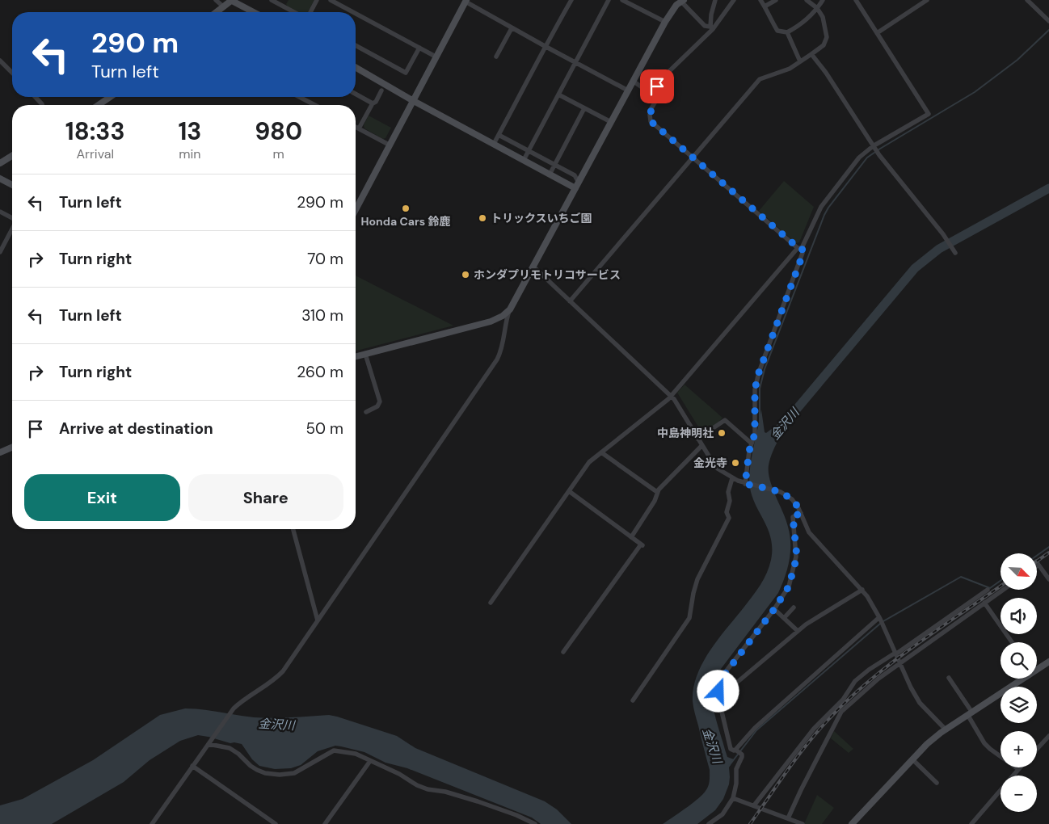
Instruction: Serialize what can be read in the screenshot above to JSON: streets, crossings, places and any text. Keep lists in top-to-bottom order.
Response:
{
  "water": ["金沢川"],
  "places": [
    "Honda Cars 鈴鹿",
    "トリックスいちご園",
    "ホンダプリモトリコサービス",
    "中島神明社",
    "金光寺"
  ],
  "north": "bottom right",
  "page": {
    "turn": ["290 m", "Turn left"],
    "eta": [
      "18:33",
      "Arrival",
      "13",
      "min",
      "980",
      "m"
    ],
    "list": [
      {
        "name": "Turn left",
        "value": "290 m"
      },
      {
        "name": "Turn right",
        "value": "70 m"
      },
      {
        "name": "Turn left",
        "value": "310 m"
      },
      {
        "name": "Turn right",
        "value": "260 m"
      },
      {
        "name": "Arrive at destination",
        "value": "50 m"
      }
    ],
    "buttons": ["Exit", "Share"],
    "map_buttons": ["+", "−"]
  }
}
